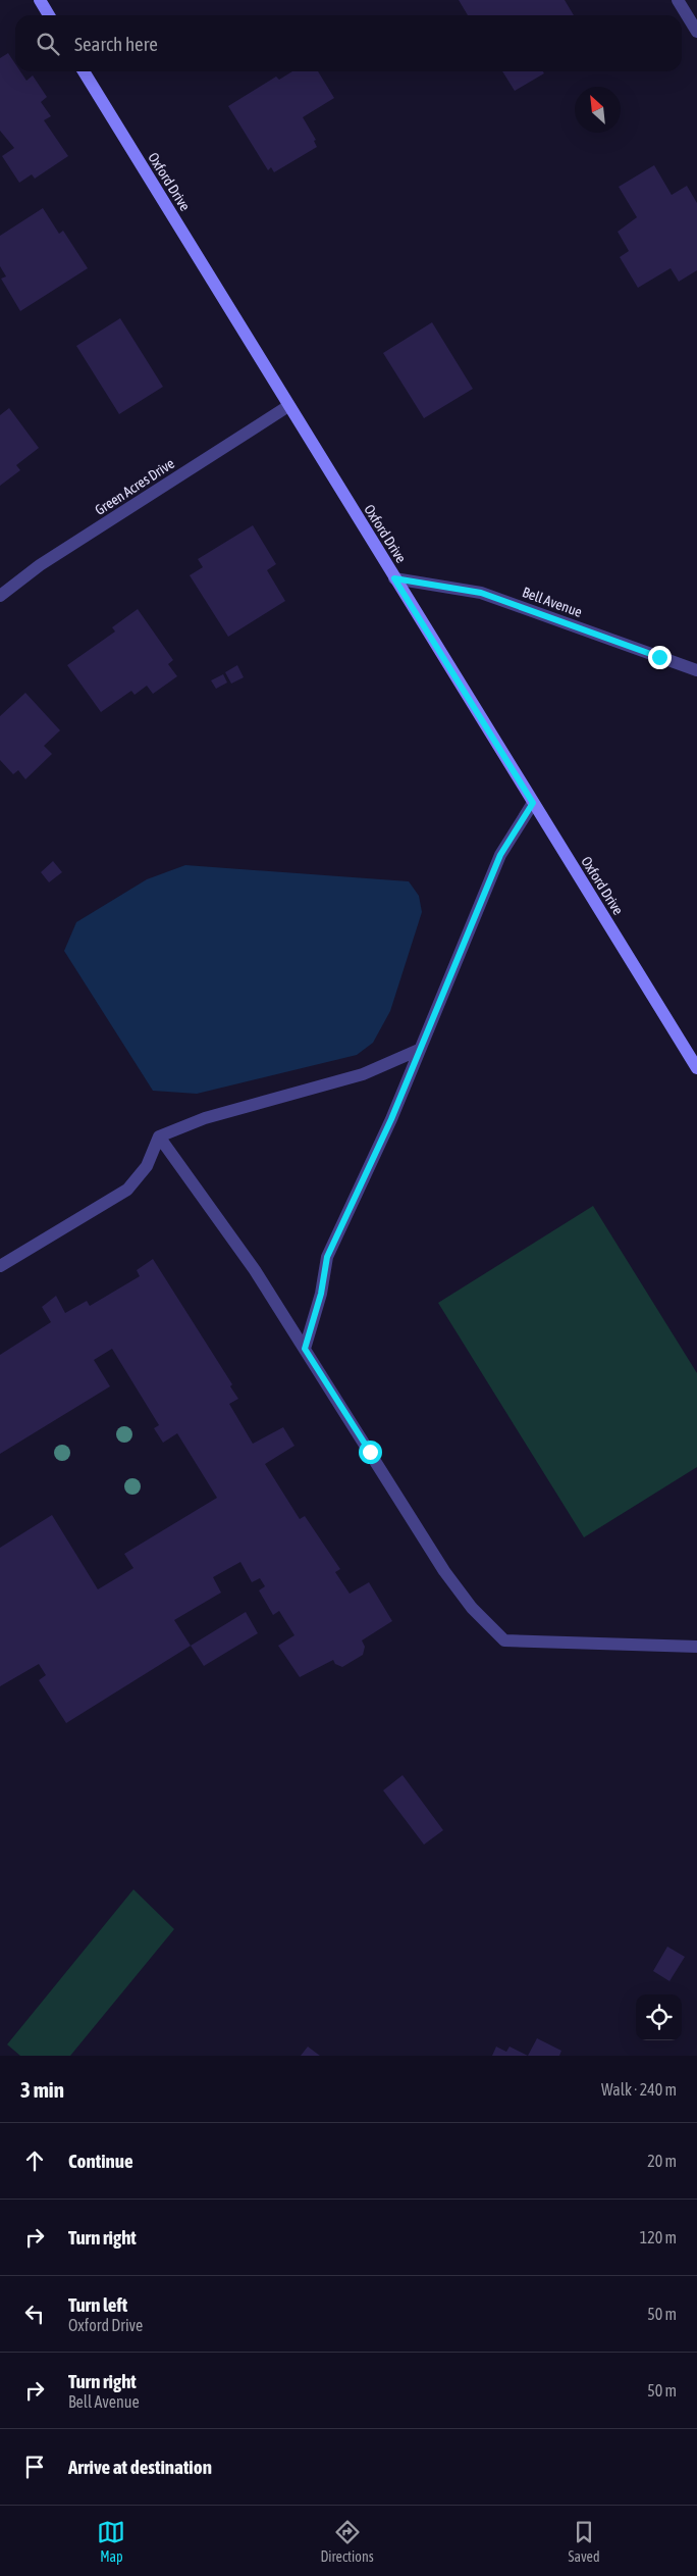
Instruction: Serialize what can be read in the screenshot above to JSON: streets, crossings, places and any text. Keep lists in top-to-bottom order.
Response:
{
  "streets": {
    "main road": ["Oxford Drive"],
    "street": ["Green Acres Drive", "Bell Avenue"]
  },
  "crossings": [
    ["Oxford Drive", "Green Acres Drive"],
    ["Oxford Drive", "Bell Avenue"]
  ],
  "north": "top left",
  "page": {
    "search": "Search here",
    "heading": ["3 min", "Walk · 240 m"],
    "list": [
      ["Continue", "20 m"],
      ["Turn right", "120 m"],
      ["Turn left", "Oxford Drive", "50 m"],
      ["Turn right", "Bell Avenue", "50 m"],
      "Arrive at destination"
    ],
    "nav": ["Map", "Directions", "Saved"]
  }
}
